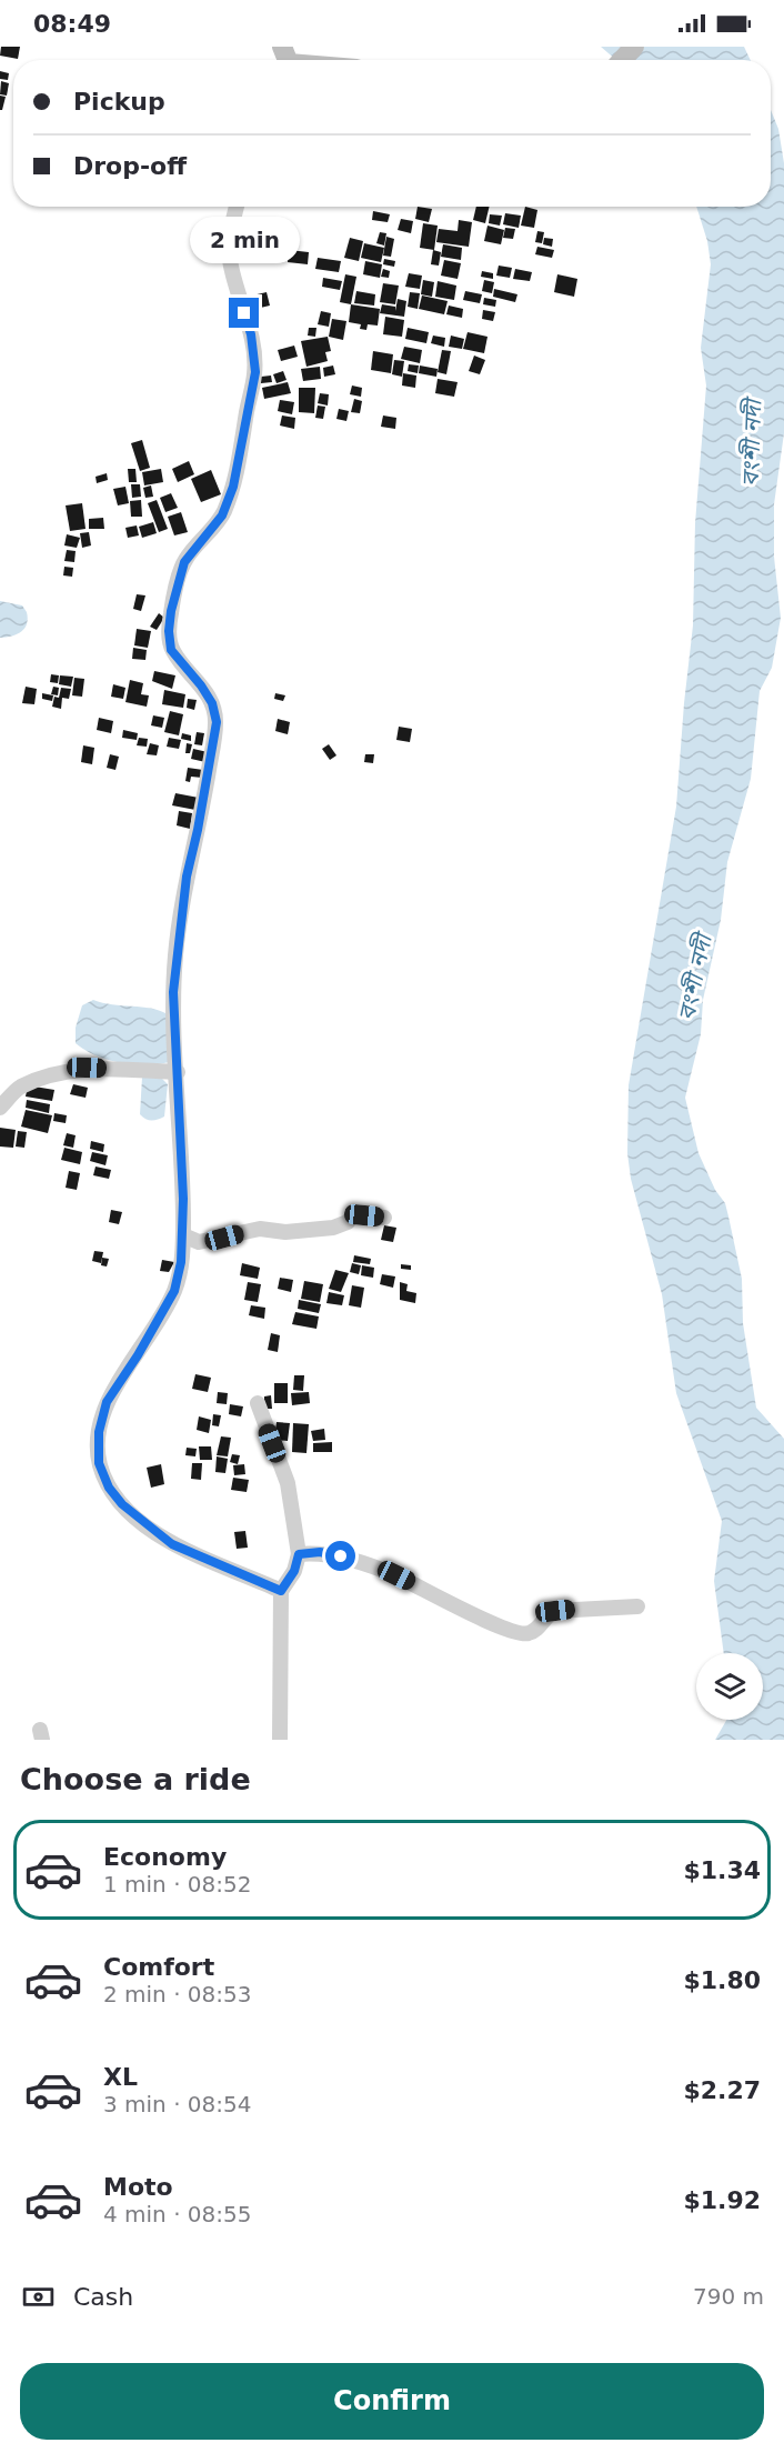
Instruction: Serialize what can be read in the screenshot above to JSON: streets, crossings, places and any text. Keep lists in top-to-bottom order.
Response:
{
  "water": ["বংশী নদী"],
  "page": {
    "status": "08:49",
    "banner": ["Pickup", "Drop-off"],
    "bubble": "2 min",
    "heading": "Choose a ride",
    "list": [
      {
        "name": "Economy",
        "note": "1 min · 08:52",
        "value": "$1.34"
      },
      {
        "name": "Comfort",
        "note": "2 min · 08:53",
        "value": "$1.80"
      },
      {
        "name": "XL",
        "note": "3 min · 08:54",
        "value": "$2.27"
      },
      {
        "name": "Moto",
        "note": "4 min · 08:55",
        "value": "$1.92"
      }
    ],
    "pay": ["Cash", "790 m"],
    "buttons": "Confirm"
  }
}
